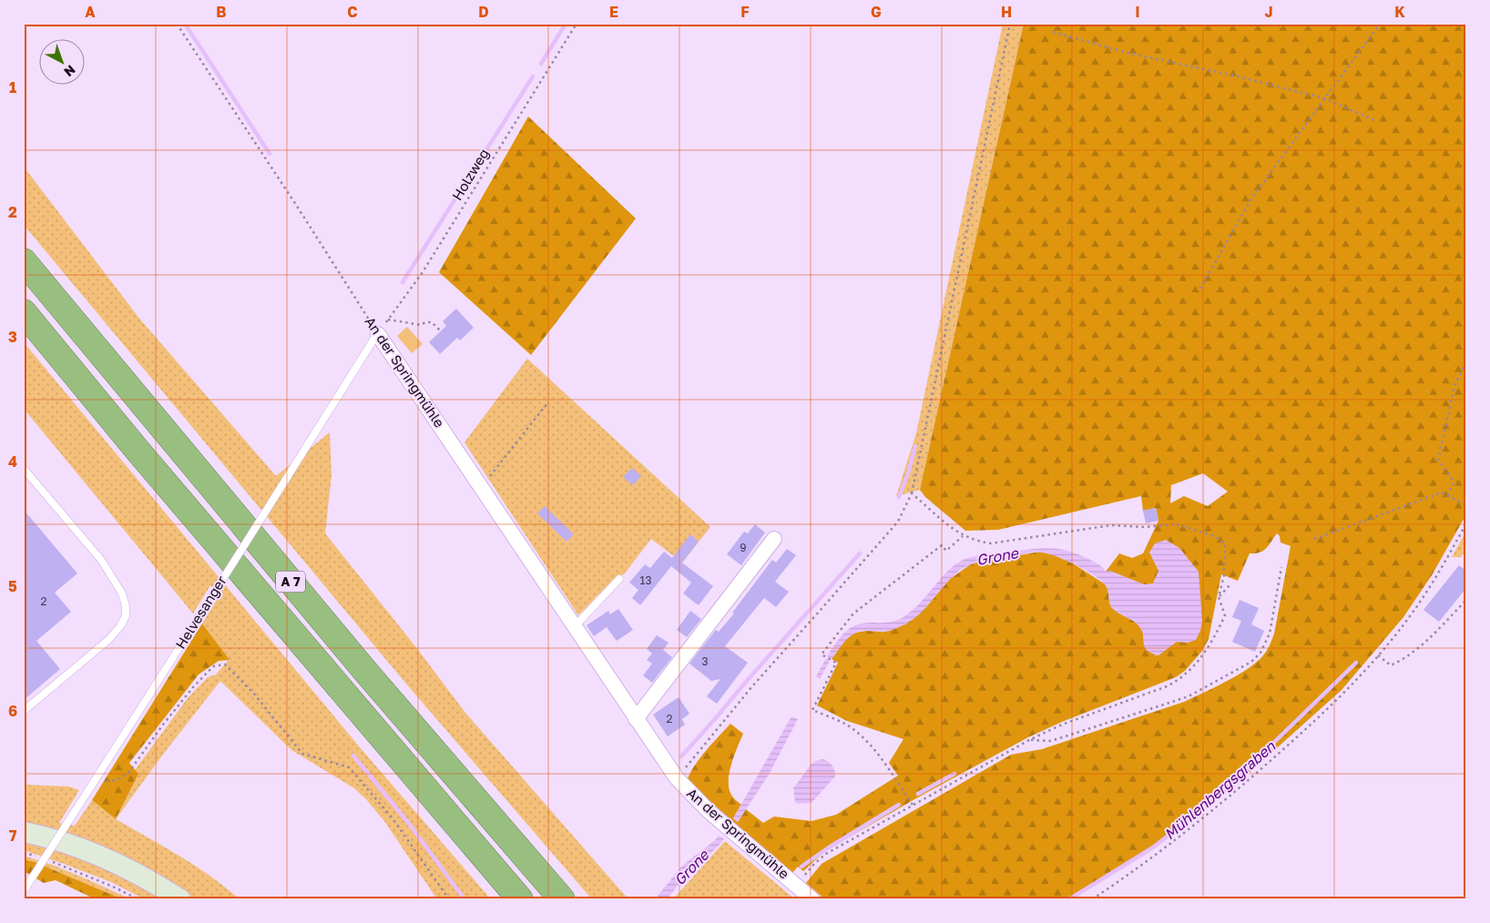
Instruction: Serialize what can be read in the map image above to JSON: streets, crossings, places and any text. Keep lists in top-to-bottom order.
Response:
{
  "streets": {
    "highway": ["A 7"],
    "street": ["An der Springmühle"],
    "lane": ["Helvesanger"],
    "path": ["Holzweg"]
  },
  "crossings": [
    ["Holzweg", "An der Springmühle"],
    ["Holzweg", "Helvesanger"],
    ["An der Springmühle", "Helvesanger"]
  ],
  "water": ["Grone", "Mühlenbergsgraben"],
  "house_numbers": [
    "9",
    "13",
    "2",
    "3",
    "2"
  ],
  "north": "bottom right",
  "grid": {
    "columns": [
      "A",
      "B",
      "C",
      "D",
      "E",
      "F",
      "G",
      "H",
      "I",
      "J",
      "K"
    ],
    "rows": [
      "1",
      "2",
      "3",
      "4",
      "5",
      "6",
      "7"
    ]
  }
}
